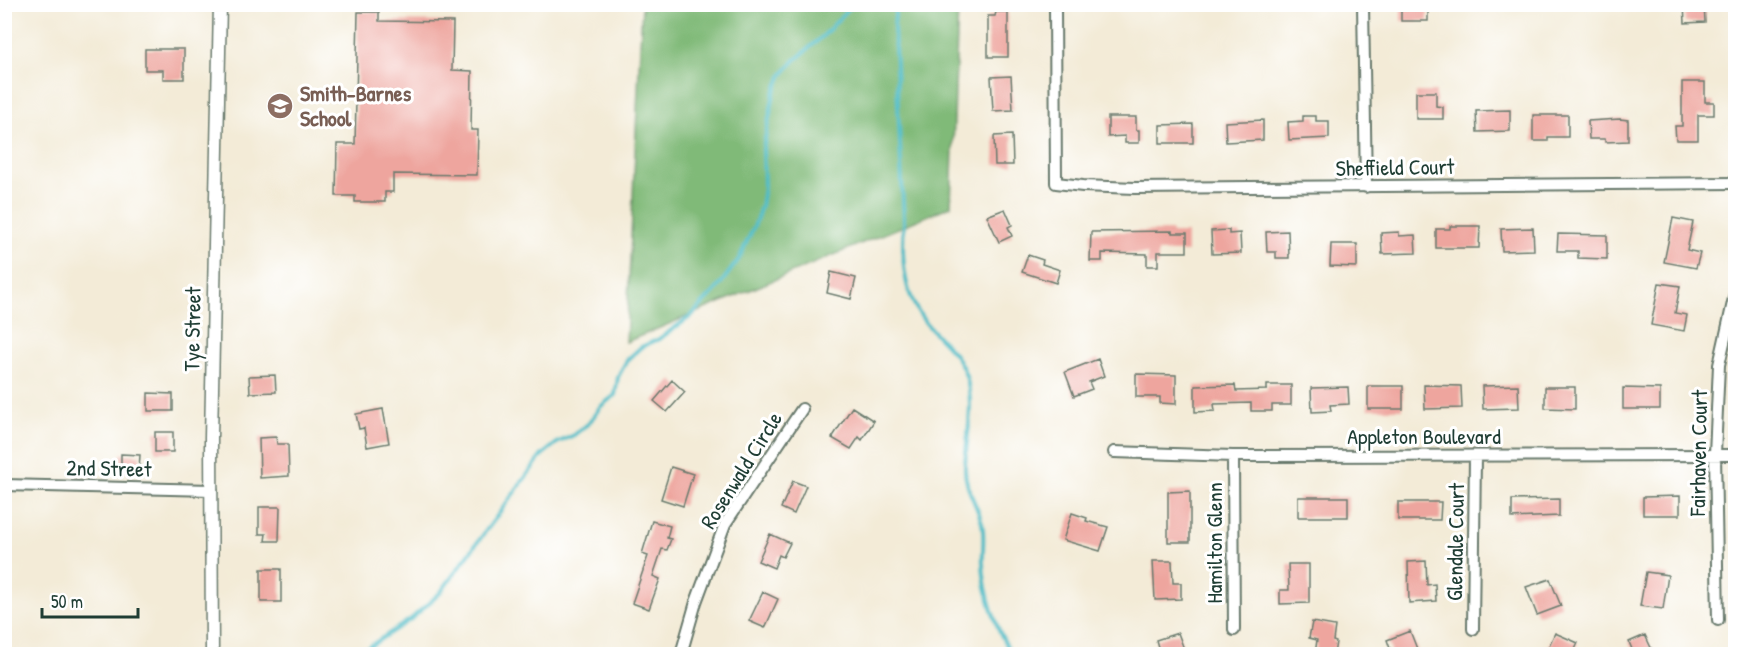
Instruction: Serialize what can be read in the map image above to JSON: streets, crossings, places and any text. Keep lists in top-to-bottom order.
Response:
{
  "streets": {
    "street": [
      "Sheffield Court",
      "Tye Street",
      "Appleton Boulevard",
      "Fairhaven Court",
      "2nd Street",
      "Rosenwald Circle",
      "Glendale Court",
      "Hamilton Glenn"
    ]
  },
  "crossings": [
    ["Tye Street", "2nd Street"],
    ["Appleton Boulevard", "Fairhaven Court"],
    ["Appleton Boulevard", "Glendale Court"],
    ["Appleton Boulevard", "Hamilton Glenn"]
  ],
  "places": {
    "school or university": ["Smith-Barnes School"]
  },
  "scale_bar": "50 m"
}
